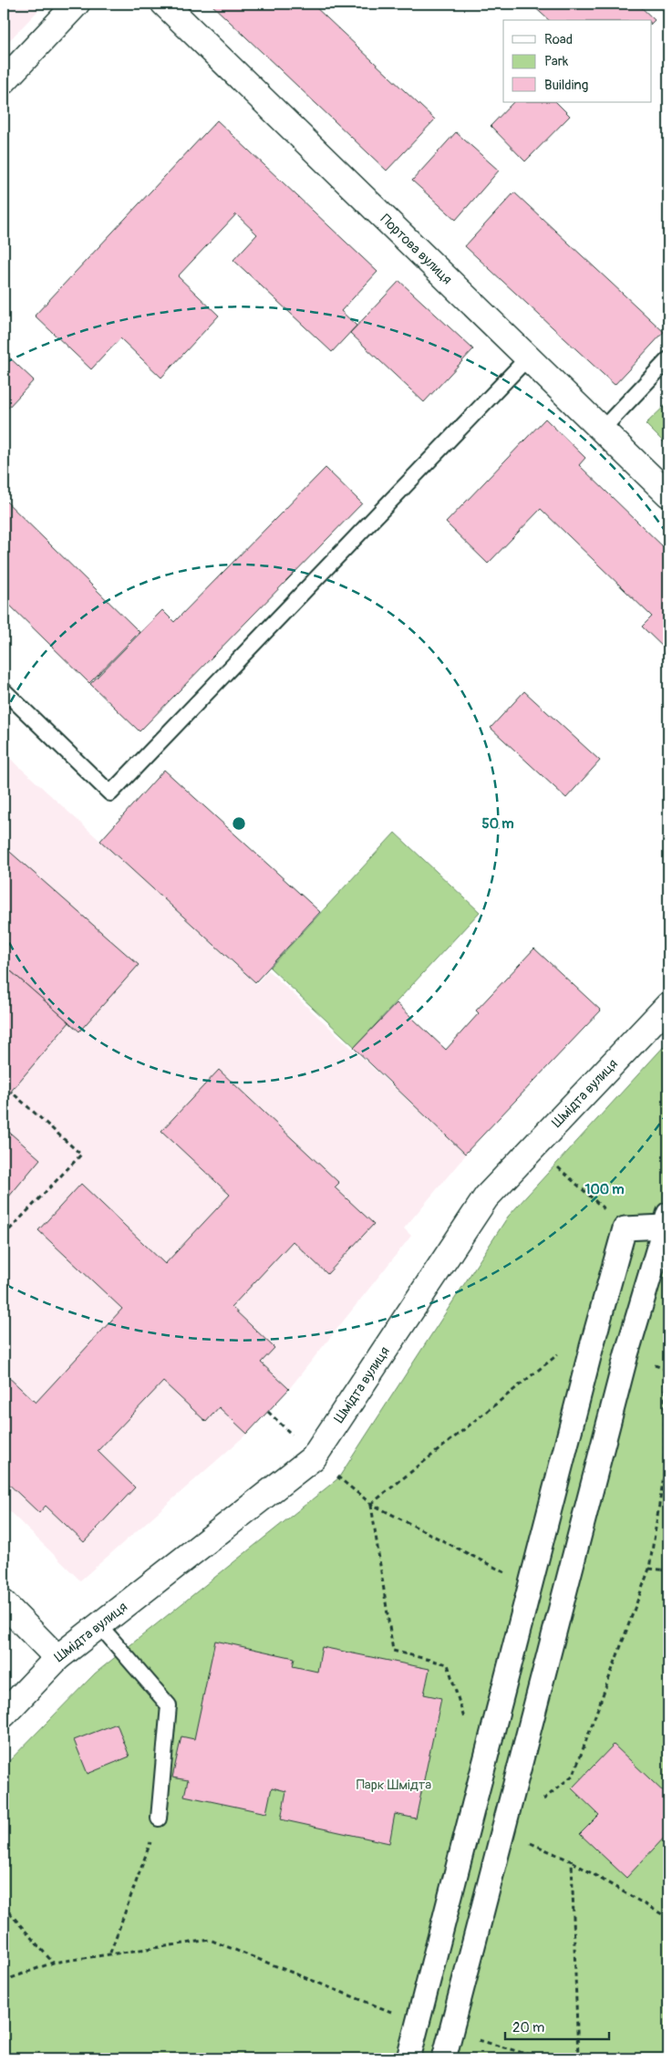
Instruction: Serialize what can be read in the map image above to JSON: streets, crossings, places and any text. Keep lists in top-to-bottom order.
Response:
{
  "streets": {
    "street": ["Портова вулиця", "Шмідта вулиця"]
  },
  "parks": ["Парк Шмідта"],
  "legend": ["Road", "Park", "Building"],
  "scale_bar": "20 m",
  "rings": ["50 m", "100 m"]
}
